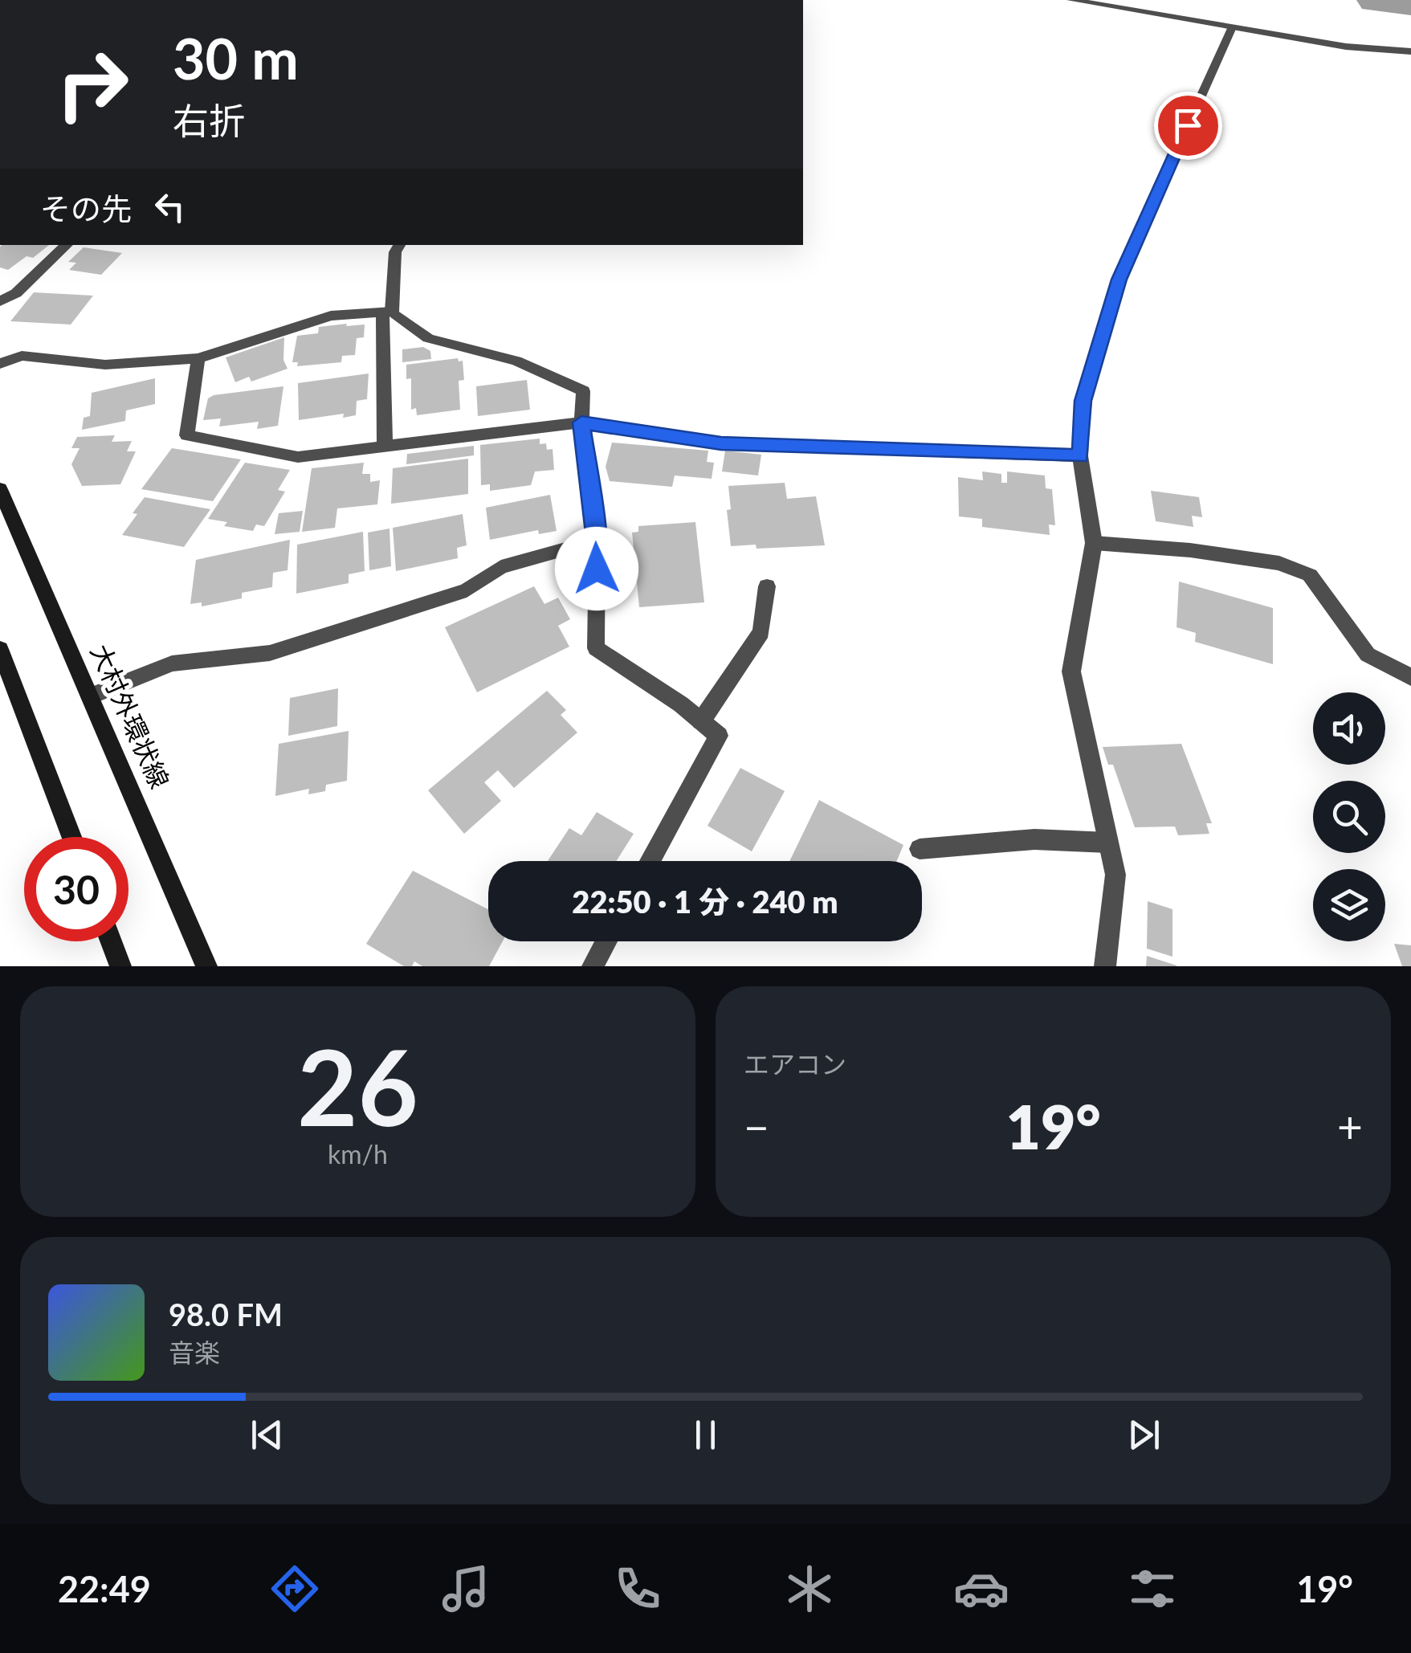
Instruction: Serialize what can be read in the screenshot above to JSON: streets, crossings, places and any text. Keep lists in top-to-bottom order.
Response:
{
  "streets": {
    "main road": ["大村外環状線"]
  },
  "page": {
    "turn": ["30 m", "右折"],
    "then": "その先",
    "limit": "30",
    "trip": "22:50 · 1 分 · 240 m",
    "tile": [
      ["26", "km/h"],
      "エアコン"
    ],
    "heat": ["−", "19°", "+"],
    "song": ["98.0 FM", "音楽"],
    "tabs": ["22:49", "19°"]
  }
}
